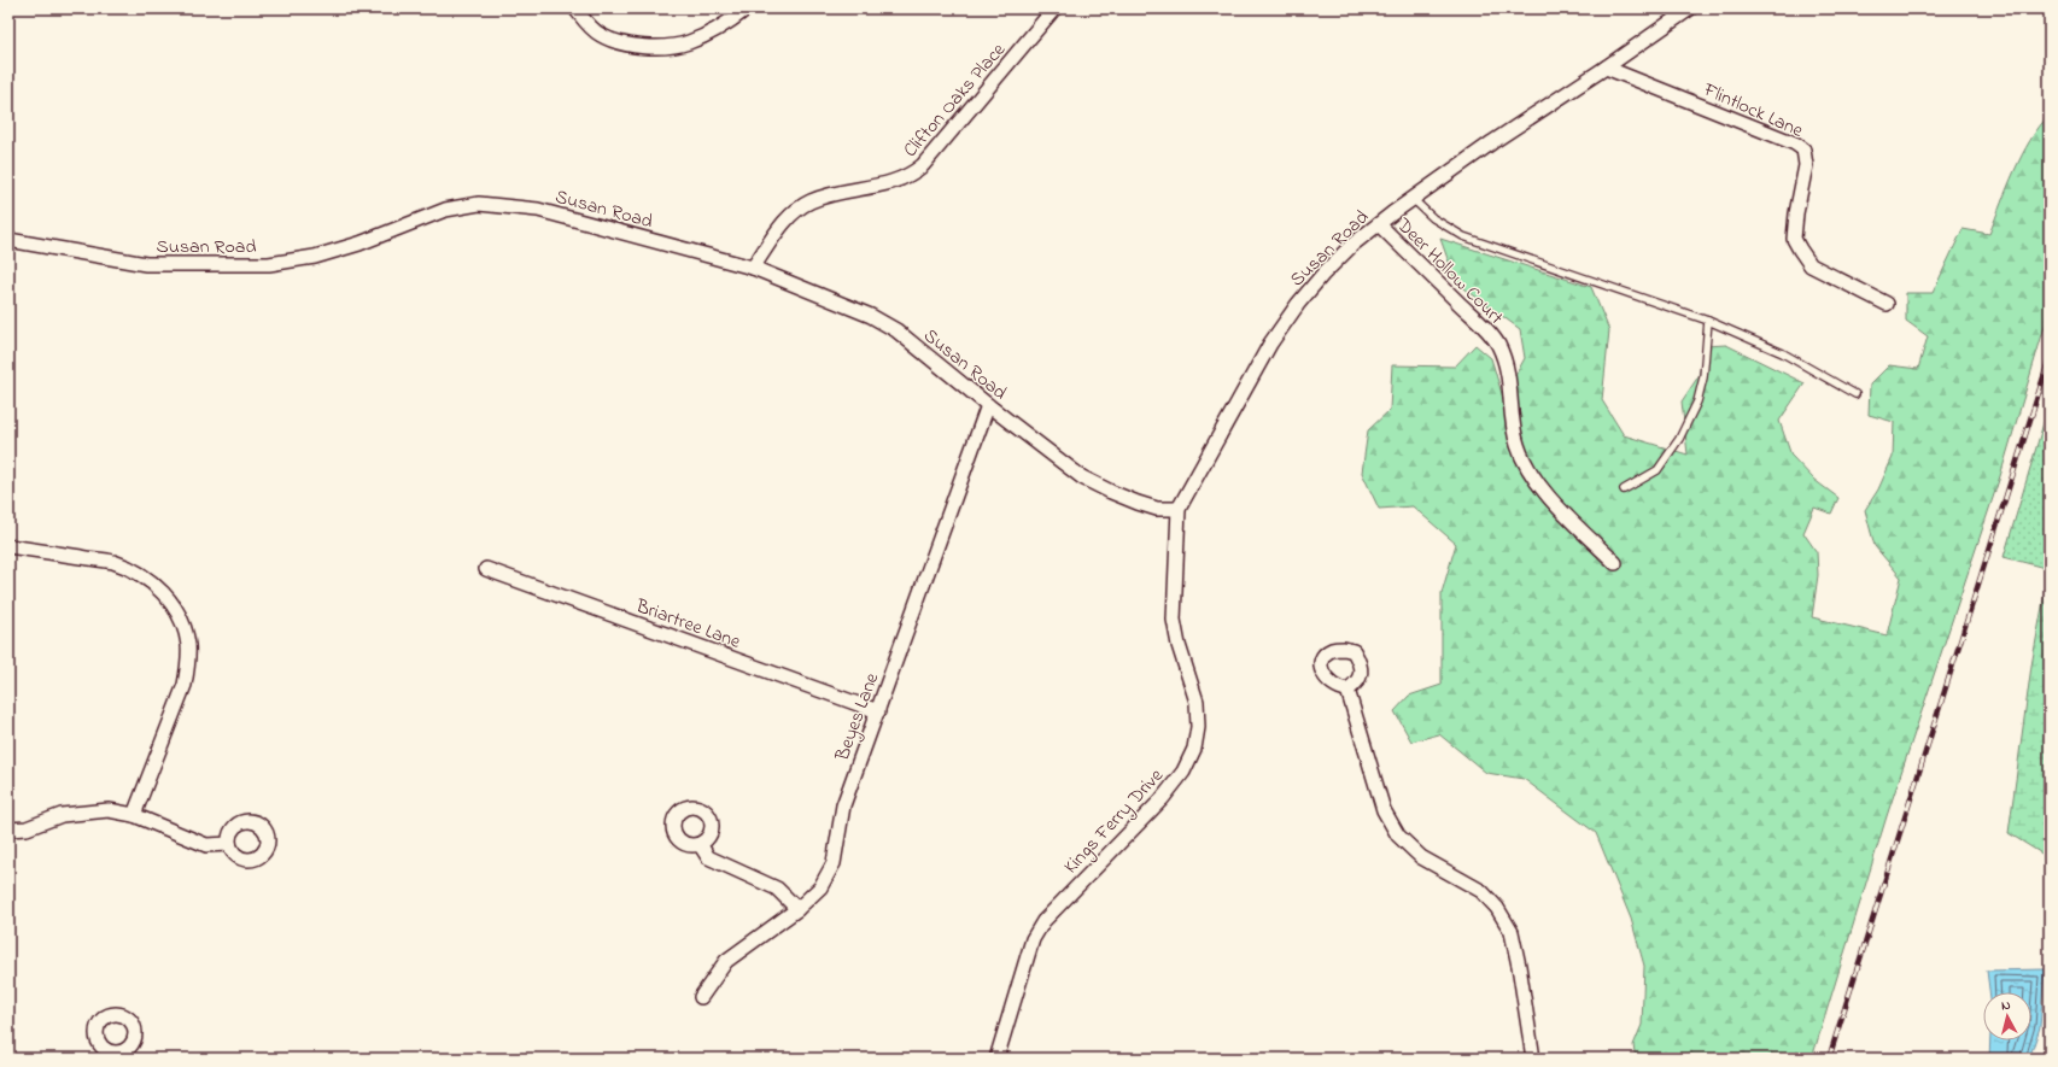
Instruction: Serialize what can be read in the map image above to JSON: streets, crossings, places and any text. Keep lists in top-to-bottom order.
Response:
{
  "streets": {
    "street": [
      "Clifton Oaks Place",
      "Flintlock Lane",
      "Susan Road",
      "Deer Hollow Court",
      "Briartree Lane",
      "Beyes Lane",
      "Kings Ferry Drive"
    ]
  },
  "crossings": [
    ["Clifton Oaks Place", "Susan Road"],
    ["Flintlock Lane", "Susan Road"],
    ["Susan Road", "Deer Hollow Court"],
    ["Susan Road", "Beyes Lane"],
    ["Susan Road", "Kings Ferry Drive"],
    ["Briartree Lane", "Beyes Lane"]
  ],
  "north": "top"
}
